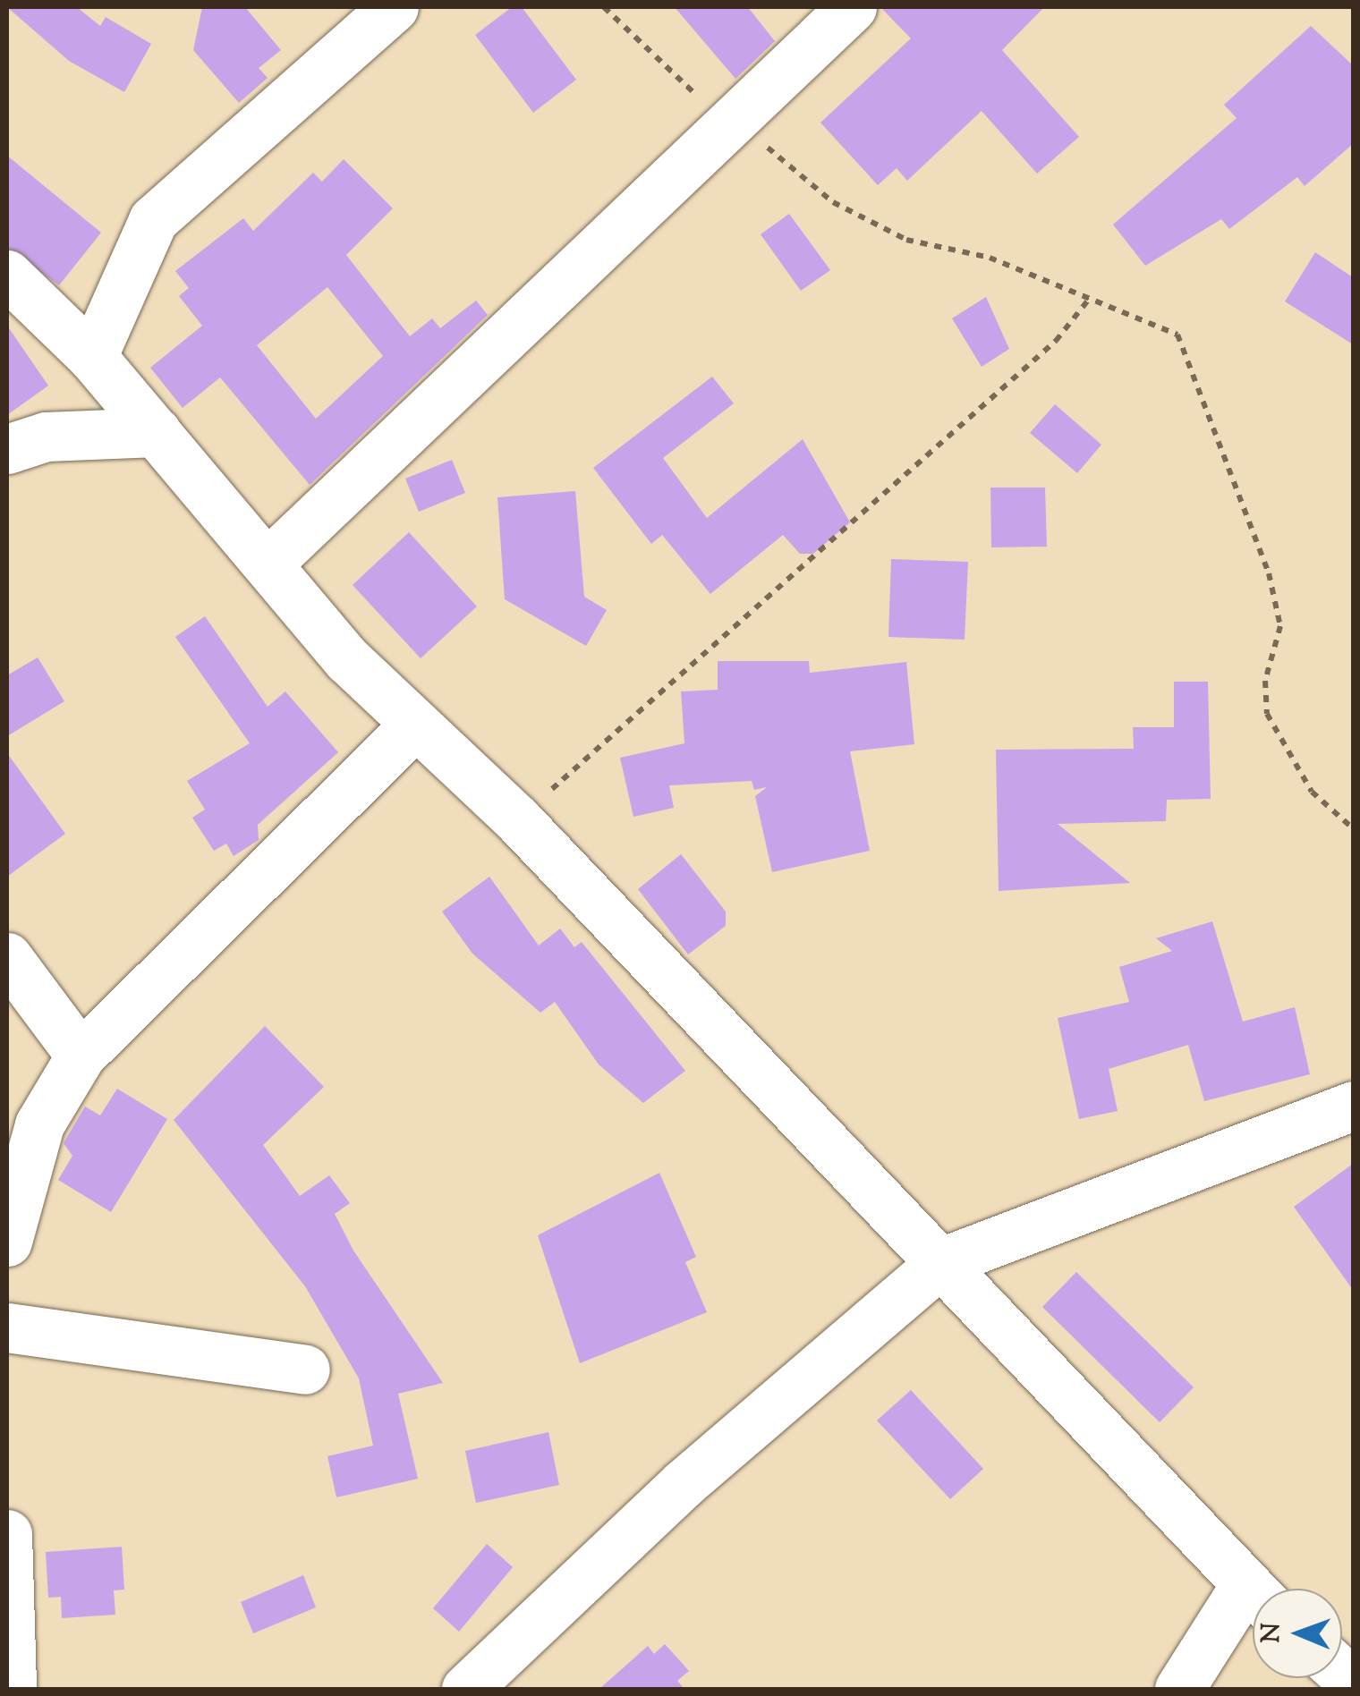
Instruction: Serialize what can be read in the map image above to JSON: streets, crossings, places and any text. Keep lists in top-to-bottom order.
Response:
{
  "north": "left"
}
